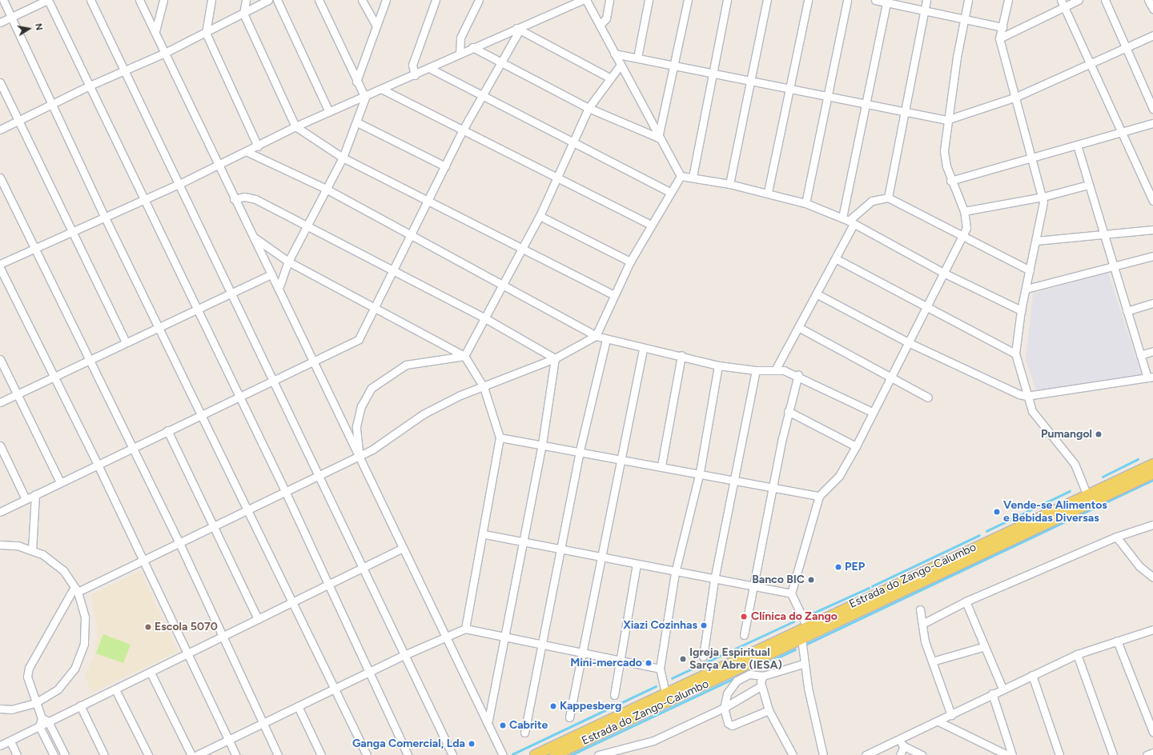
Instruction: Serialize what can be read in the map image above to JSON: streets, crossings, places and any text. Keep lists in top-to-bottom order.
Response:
{
  "streets": {
    "main road": ["Estrada do Zango-Calumbo"]
  },
  "places": [
    "Pumangol",
    "Vende-se Alimentos e Bebidas Diversas",
    "PEP",
    "Banco BIC",
    "Clínica do Zango",
    "Xiazi Cozinhas",
    "Escola 5070",
    "Igreja Espiritual Sarça Abre (IESA)",
    "Mini-mercado",
    "Kappesberg",
    "Cabrite",
    "Ganga Comercial, Lda"
  ],
  "north": "right"
}
